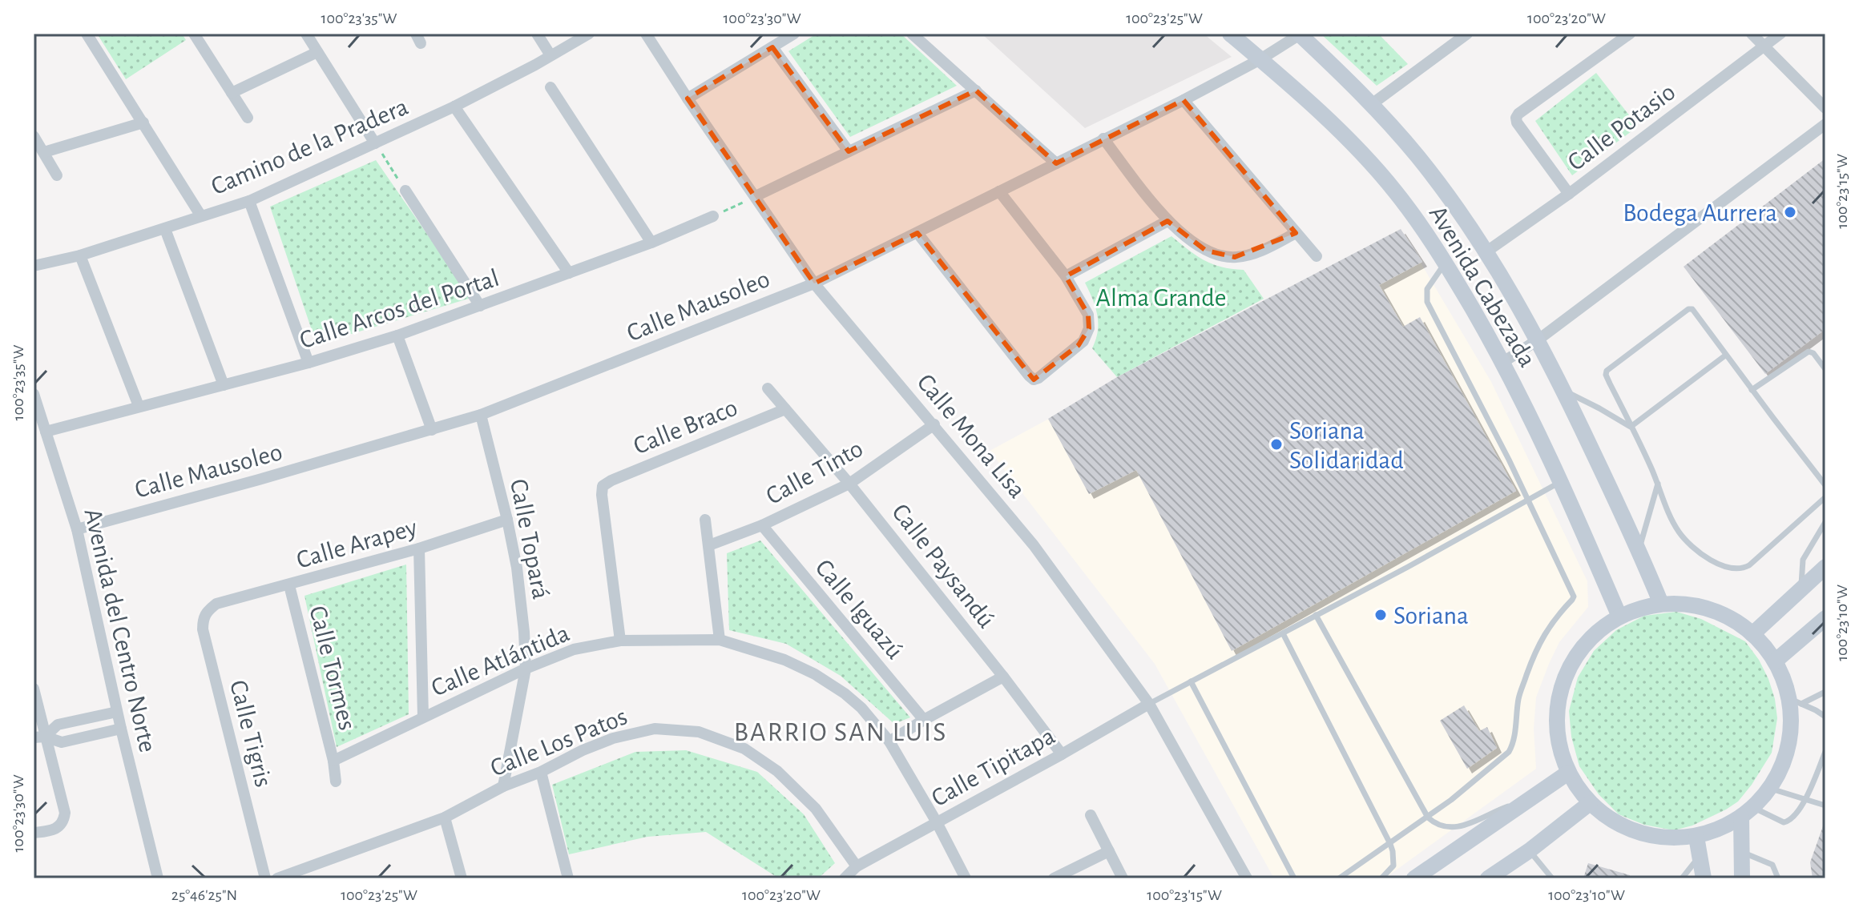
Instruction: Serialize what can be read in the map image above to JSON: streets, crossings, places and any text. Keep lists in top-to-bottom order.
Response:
{
  "streets": {
    "main road": ["Avenida Cabezada"],
    "street": [
      "Calle Potasio",
      "Camino de la Pradera",
      "Calle Mausoleo",
      "Calle Arcos del Portal",
      "Calle Braco",
      "Calle Mona Lisa",
      "Calle Tinto",
      "Calle Topará",
      "Calle Arapey",
      "Calle Paysandú",
      "Calle Iguazú",
      "Avenida del Centro Norte",
      "Calle Atlántida",
      "Calle Tormes",
      "Calle Tigris",
      "Calle Los Patos",
      "Calle Tipitapa"
    ]
  },
  "crossings": [
    ["Calle Potasio", "Avenida Cabezada"],
    ["Avenida Cabezada", "Calle Mausoleo"],
    ["Calle Mausoleo", "Calle Mona Lisa"],
    ["Calle Mausoleo", "Calle Topará"],
    ["Calle Mausoleo", "Avenida del Centro Norte"],
    ["Calle Arcos del Portal", "Avenida del Centro Norte"],
    ["Calle Braco", "Calle Paysandú"],
    ["Calle Braco", "Calle Atlántida"],
    ["Calle Mona Lisa", "Calle Tinto"],
    ["Calle Mona Lisa", "Calle Tipitapa"],
    ["Calle Tinto", "Calle Paysandú"],
    ["Calle Tinto", "Calle Iguazú"],
    ["Calle Topará", "Calle Arapey"],
    ["Calle Topará", "Calle Atlántida"],
    ["Calle Topará", "Calle Los Patos"],
    ["Calle Arapey", "Calle Tormes"],
    ["Calle Arapey", "Calle Tigris"],
    ["Calle Paysandú", "Calle Tipitapa"],
    ["Calle Atlántida", "Calle Tormes"],
    ["Calle Atlántida", "Calle Tipitapa"],
    ["Calle Los Patos", "Calle Tipitapa"]
  ],
  "districts": ["BARRIO SAN LUIS"],
  "parks": ["Alma Grande"],
  "places": ["Bodega Aurrera", "Soriana Solidaridad", "Soriana"],
  "coordinates": [
    "100°23'35\"W",
    "100°23'30\"W",
    "100°23'25\"W",
    "100°23'20\"W",
    "100°23'15\"W",
    "100°23'10\"W",
    "25°46'25\"N"
  ]
}
